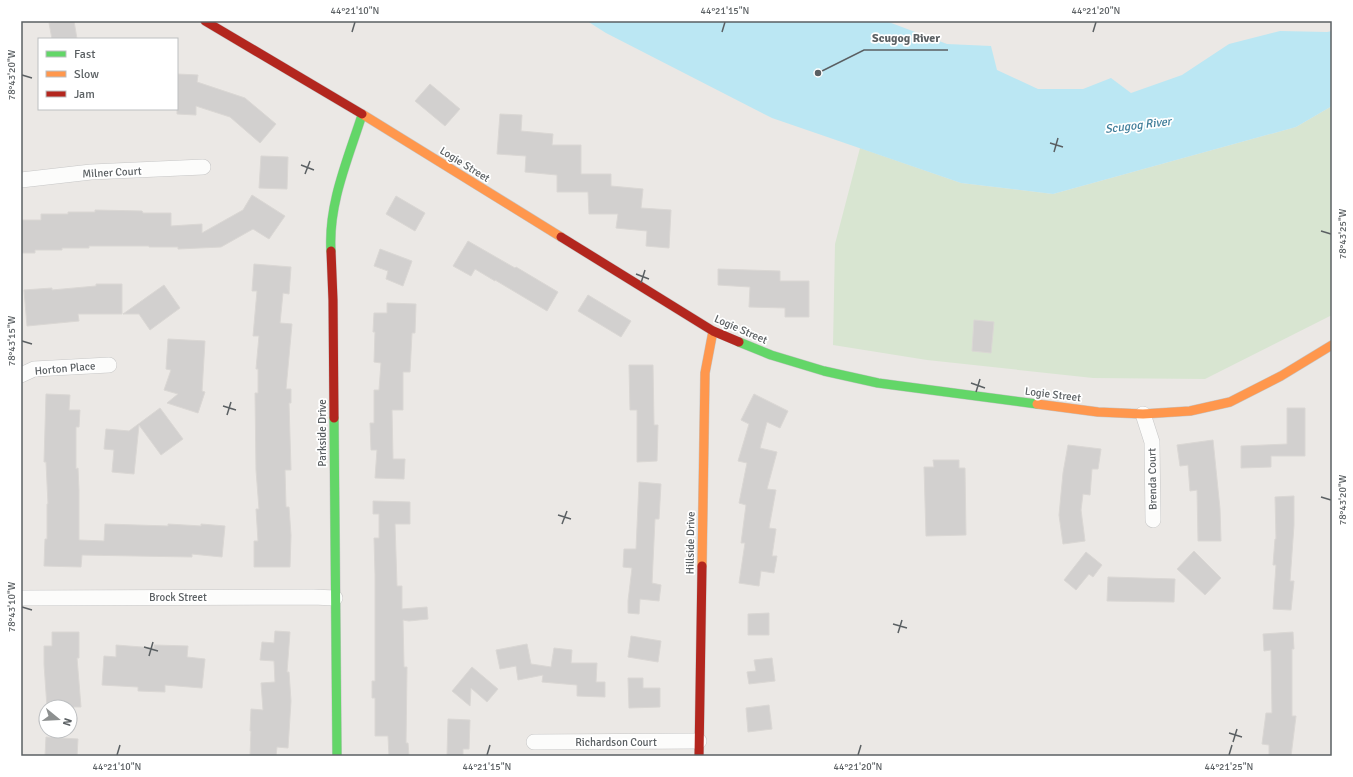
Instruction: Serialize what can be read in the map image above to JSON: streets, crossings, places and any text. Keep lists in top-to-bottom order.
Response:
{
  "streets": {
    "street": [
      "Logie Street",
      "Milner Court",
      "Horton Place",
      "Parkside Drive",
      "Brenda Court",
      "Hillside Drive",
      "Brock Street",
      "Richardson Court"
    ]
  },
  "crossings": [
    ["Logie Street", "Parkside Drive"],
    ["Logie Street", "Brenda Court"],
    ["Logie Street", "Hillside Drive"],
    ["Parkside Drive", "Brock Street"],
    ["Hillside Drive", "Richardson Court"]
  ],
  "water": ["Scugog River"],
  "places": ["Scugog River"],
  "legend": ["Fast", "Slow", "Jam"],
  "north": "right",
  "coordinates": [
    "44°21'10\"N",
    "44°21'15\"N",
    "44°21'20\"N",
    "78°43'20\"W",
    "78°43'25\"W",
    "78°43'15\"W",
    "78°43'10\"W",
    "44°21'25\"N"
  ]
}
